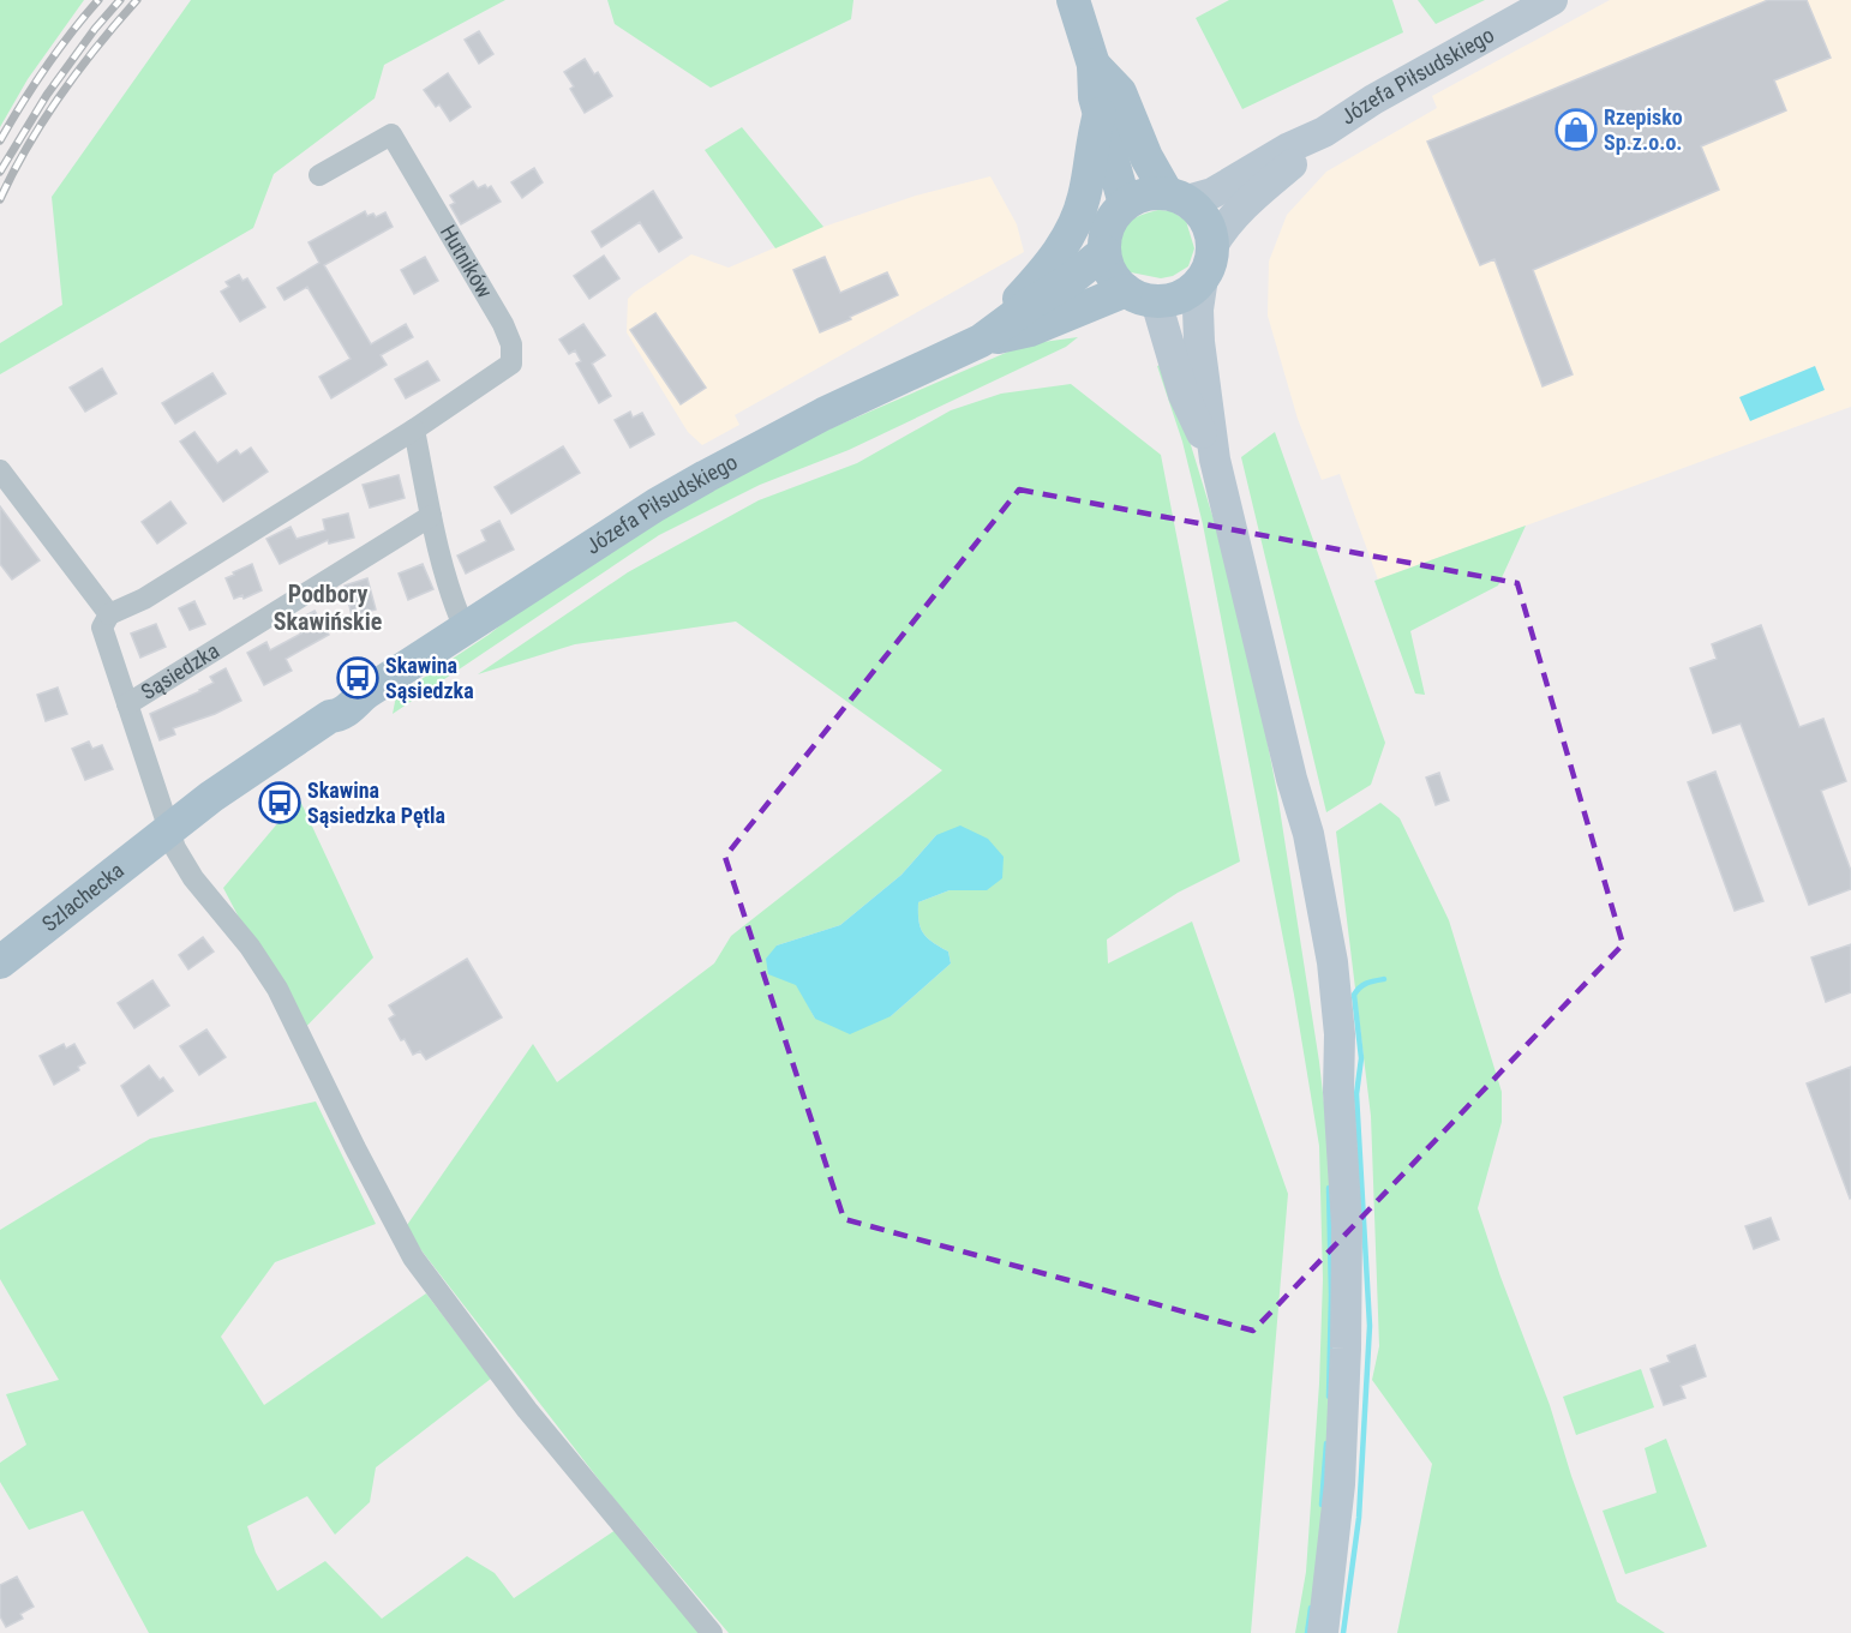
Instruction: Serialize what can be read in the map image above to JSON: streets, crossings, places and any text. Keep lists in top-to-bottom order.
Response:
{
  "streets": {
    "main road": ["Józefa Piłsudskiego", "Szlachecka"],
    "street": ["Hutników", "Sąsiedzka"]
  },
  "crossings": [
    ["Józefa Piłsudskiego", "Szlachecka"],
    ["Hutników", "Sąsiedzka"]
  ],
  "districts": ["Podbory Skawińskie"],
  "places": {
    "shop": ["Rzepisko Sp.z.o.o."],
    "bus stop": ["Skawina Sąsiedzka", "Skawina Sąsiedzka Pętla"]
  }
}
